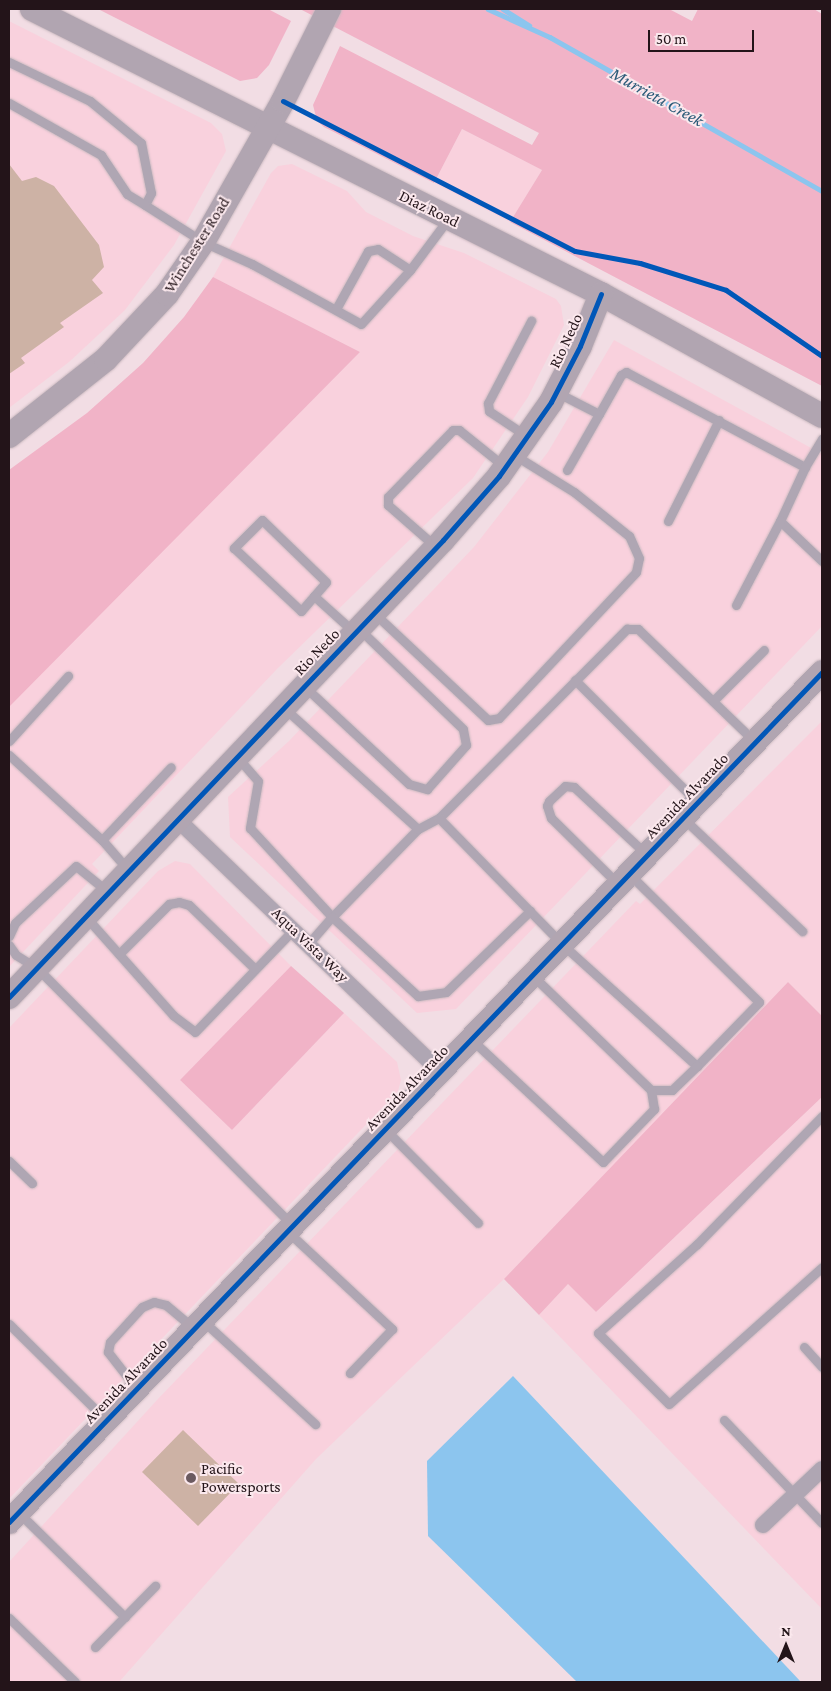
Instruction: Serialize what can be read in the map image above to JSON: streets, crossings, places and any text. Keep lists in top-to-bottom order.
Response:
{
  "streets": {
    "street": [
      "Diaz Road",
      "Winchester Road",
      "Rio Nedo",
      "Avenida Alvarado",
      "Aqua Vista Way"
    ]
  },
  "crossings": [
    ["Diaz Road", "Winchester Road"],
    ["Diaz Road", "Rio Nedo"],
    ["Rio Nedo", "Aqua Vista Way"],
    ["Avenida Alvarado", "Aqua Vista Way"]
  ],
  "water": ["Murrieta Creek"],
  "places": ["Pacific Powersports"],
  "scale_bar": "50 m",
  "north": "top"
}
